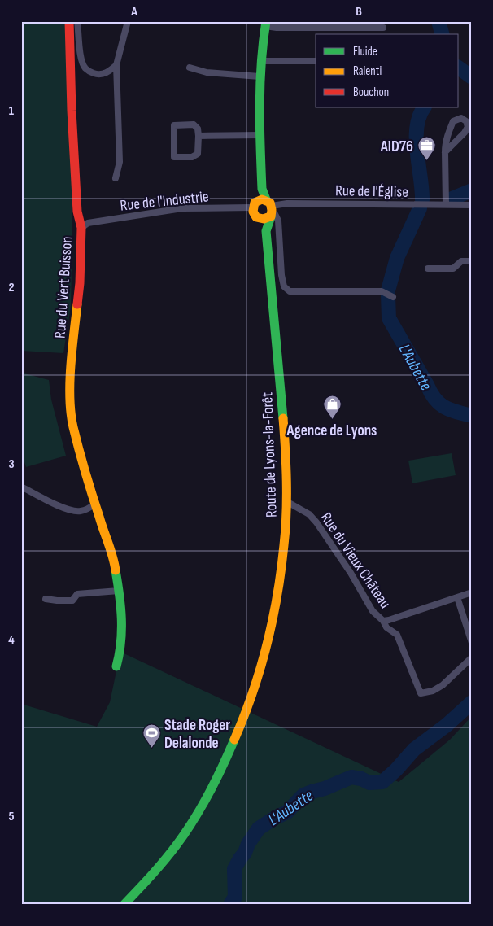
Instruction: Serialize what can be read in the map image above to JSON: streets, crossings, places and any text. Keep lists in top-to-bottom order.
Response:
{
  "streets": {
    "main road": ["Rue du Vert Buisson", "Route de Lyons-la-Forêt"],
    "street": ["Rue de l'Église", "Rue de l'Industrie", "Rue du Vieux Château"]
  },
  "crossings": [
    ["Rue de l'Église", "Route de Lyons-la-Forêt"],
    ["Rue de l'Industrie", "Rue du Vert Buisson"],
    ["Rue de l'Industrie", "Route de Lyons-la-Forêt"],
    ["Route de Lyons-la-Forêt", "Rue du Vieux Château"]
  ],
  "water": ["L'Aubette"],
  "places": {
    "office": ["AID76"],
    "shop": ["Agence de Lyons"],
    "sports": ["Stade Roger Delalonde"]
  },
  "legend": ["Fluide", "Ralenti", "Bouchon"],
  "grid": {
    "columns": ["A", "B"],
    "rows": [
      "1",
      "2",
      "3",
      "4",
      "5"
    ]
  }
}
